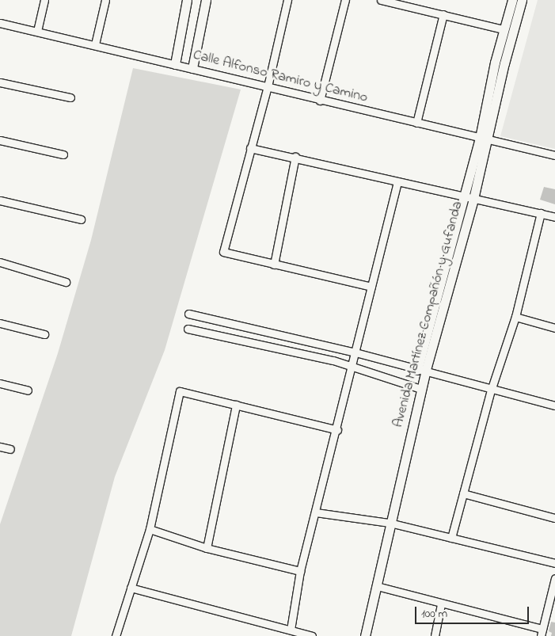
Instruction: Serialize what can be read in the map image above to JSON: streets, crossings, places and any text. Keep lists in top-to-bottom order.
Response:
{
  "streets": {
    "street": ["Calle Alfonso Ramiro y Camino", "Avenida Martínez Compañón y Gufanda"]
  },
  "crossings": [
    ["Calle Alfonso Ramiro y Camino", "Avenida Martínez Compañón y Gufanda"]
  ],
  "scale_bar": "100 m"
}
